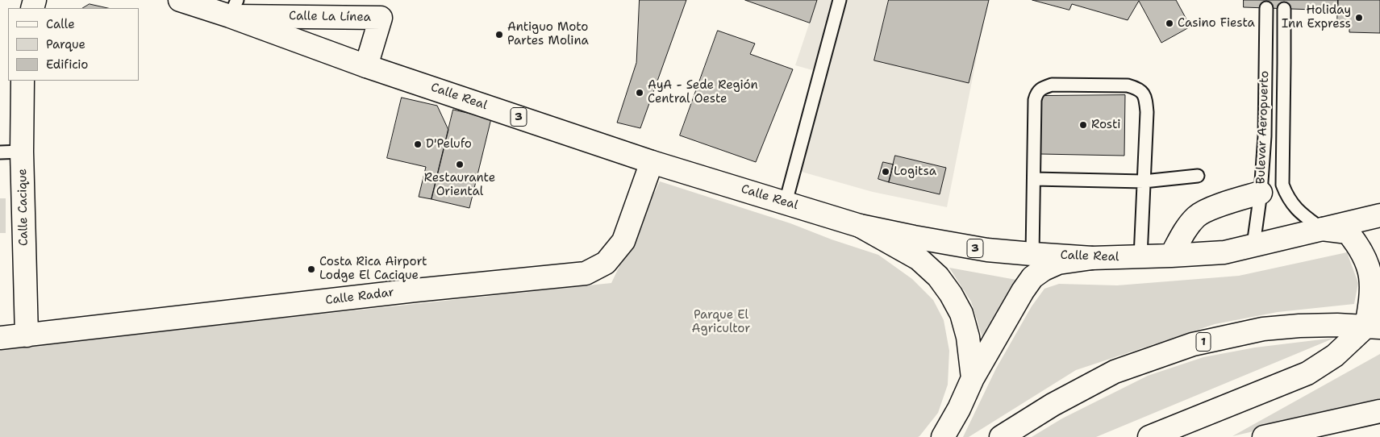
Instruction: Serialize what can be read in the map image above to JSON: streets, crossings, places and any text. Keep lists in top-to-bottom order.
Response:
{
  "streets": {
    "main road": [
      "Calle La Línea",
      "Calle Real",
      "3",
      "Calle Cacique",
      "Calle Radar",
      "1"
    ],
    "lane": ["Bulevar Aeropuerto"]
  },
  "crossings": [
    ["Calle La Línea", "Calle Real"],
    ["Calle Real", "Bulevar Aeropuerto"],
    ["Calle Real", "Calle Radar"],
    ["Calle Cacique", "Calle Radar"]
  ],
  "parks": ["Parque El Agricultor"],
  "places": [
    "Holiday Inn Express",
    "Casino Fiesta",
    "Antiguo Moto Partes Molina",
    "AyA - Sede Región Central Oeste",
    "Rosti",
    "D'Pelufo",
    "Restaurante Oriental",
    "Logitsa",
    "Costa Rica Airport Lodge El Cacique"
  ],
  "legend": ["Calle", "Parque", "Edificio"]
}
